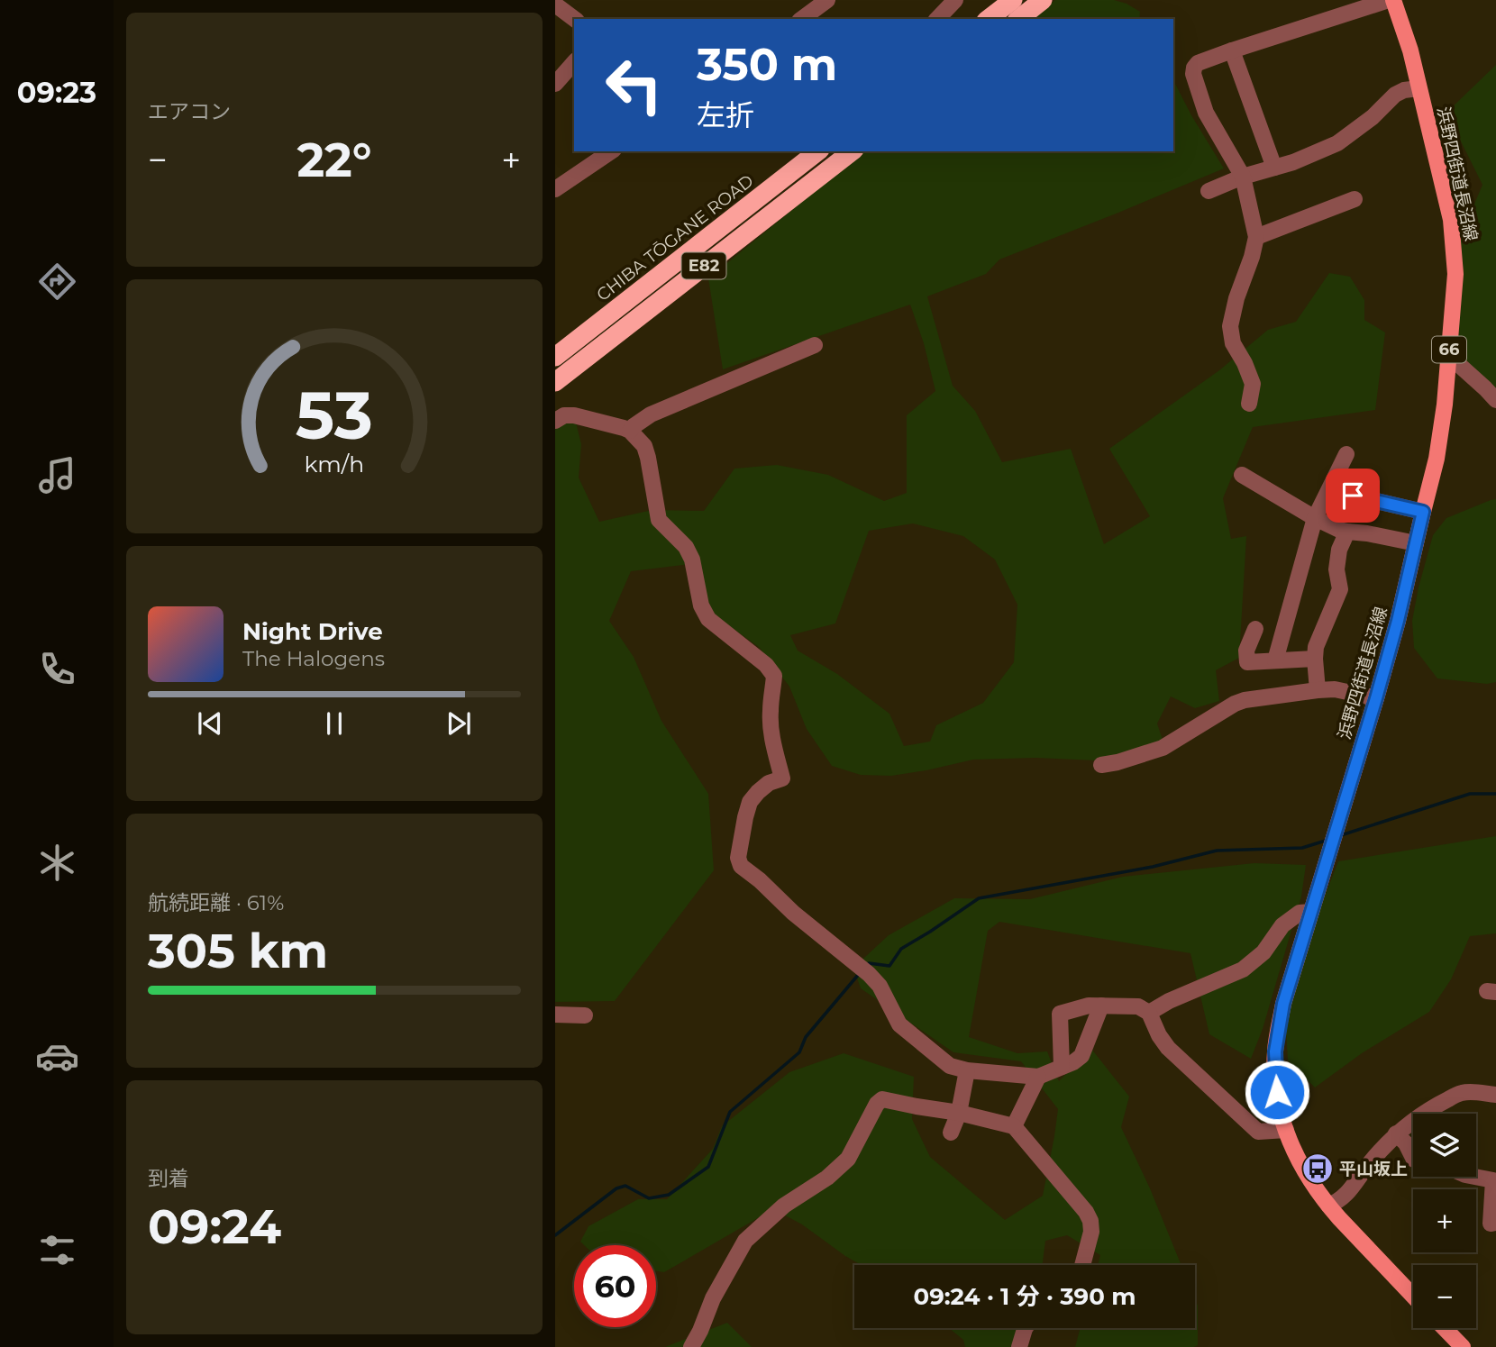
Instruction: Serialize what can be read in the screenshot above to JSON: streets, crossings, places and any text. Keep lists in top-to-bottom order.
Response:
{
  "streets": {
    "highway": ["CHIBA TŌGANE ROAD", "E82"],
    "main road": ["浜野四街道長沼線", "66"]
  },
  "places": {
    "bus stop": ["平山坂上"]
  },
  "page": {
    "tabs": "09:23",
    "tile": [
      "エアコン",
      ["航続距離 · 61%", "305 km"],
      ["到着", "09:24"]
    ],
    "turn": ["350 m", "左折"],
    "heat": ["−", "22°", "+"],
    "song": ["Night Drive", "The Halogens"],
    "map_buttons": ["+", "−"],
    "limit": "60",
    "trip": "09:24 · 1 分 · 390 m",
    "gauge": ["53", "km/h"]
  }
}
